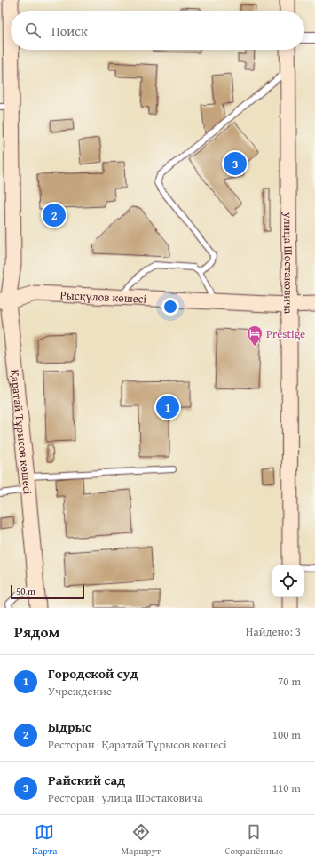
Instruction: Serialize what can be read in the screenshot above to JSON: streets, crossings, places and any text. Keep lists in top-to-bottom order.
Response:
{
  "streets": {
    "street": ["улица Шостаковича", "Рысқұлов көшесі", "Қаратай Тұрысов көшесі"]
  },
  "crossings": [
    ["улица Шостаковича", "Рысқұлов көшесі"],
    ["Рысқұлов көшесі", "Қаратай Тұрысов көшесі"]
  ],
  "places": {
    "hotel": ["Prestige"]
  },
  "scale_bar": "50 m",
  "page": {
    "search": "Поиск",
    "pins": ["3", "2", "1"],
    "scale": "50 m",
    "heading": ["Рядом", "Найдено: 3"],
    "list": [
      {
        "mark": "1",
        "name": "Городской суд",
        "note": "Учреждение",
        "value": "70 m"
      },
      {
        "mark": "2",
        "name": "Ыдрыс",
        "note": "Ресторан · Қаратай Тұрысов көшесі",
        "value": "100 m"
      },
      {
        "mark": "3",
        "name": "Райский сад",
        "note": "Ресторан · улица Шостаковича",
        "value": "110 m"
      }
    ],
    "nav": ["Карта", "Маршрут", "Сохранённые"]
  }
}
